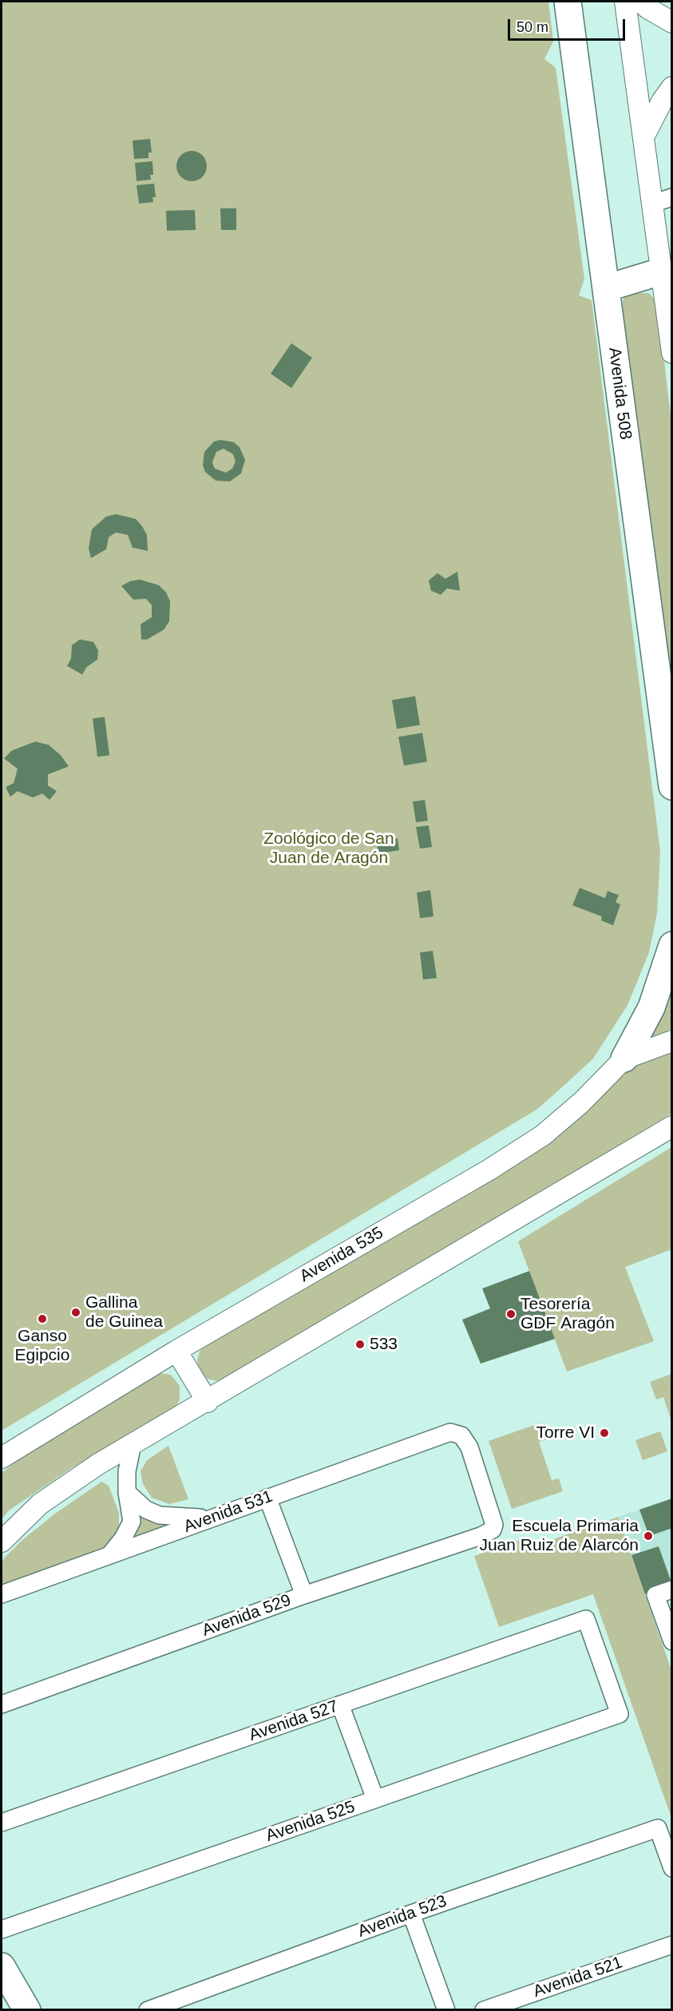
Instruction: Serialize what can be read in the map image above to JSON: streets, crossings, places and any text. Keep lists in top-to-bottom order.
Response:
{
  "streets": {
    "main road": ["Avenida 508"],
    "street": [
      "Avenida 535",
      "Avenida 531",
      "Avenida 529",
      "Avenida 527",
      "Avenida 525",
      "Avenida 523",
      "Avenida 521"
    ]
  },
  "crossings": [
    ["Avenida 531", "Avenida 529"],
    ["Avenida 527", "Avenida 525"]
  ],
  "parks": ["Zoológico de San Juan de Aragón"],
  "places": [
    "Gallina de Guinea",
    "Tesorería GDF Aragón",
    "Ganso Egipcio",
    "533",
    "Torre VI",
    "Escuela Primaria Juan Ruiz de Alarcón"
  ],
  "scale_bar": "50 m"
}
